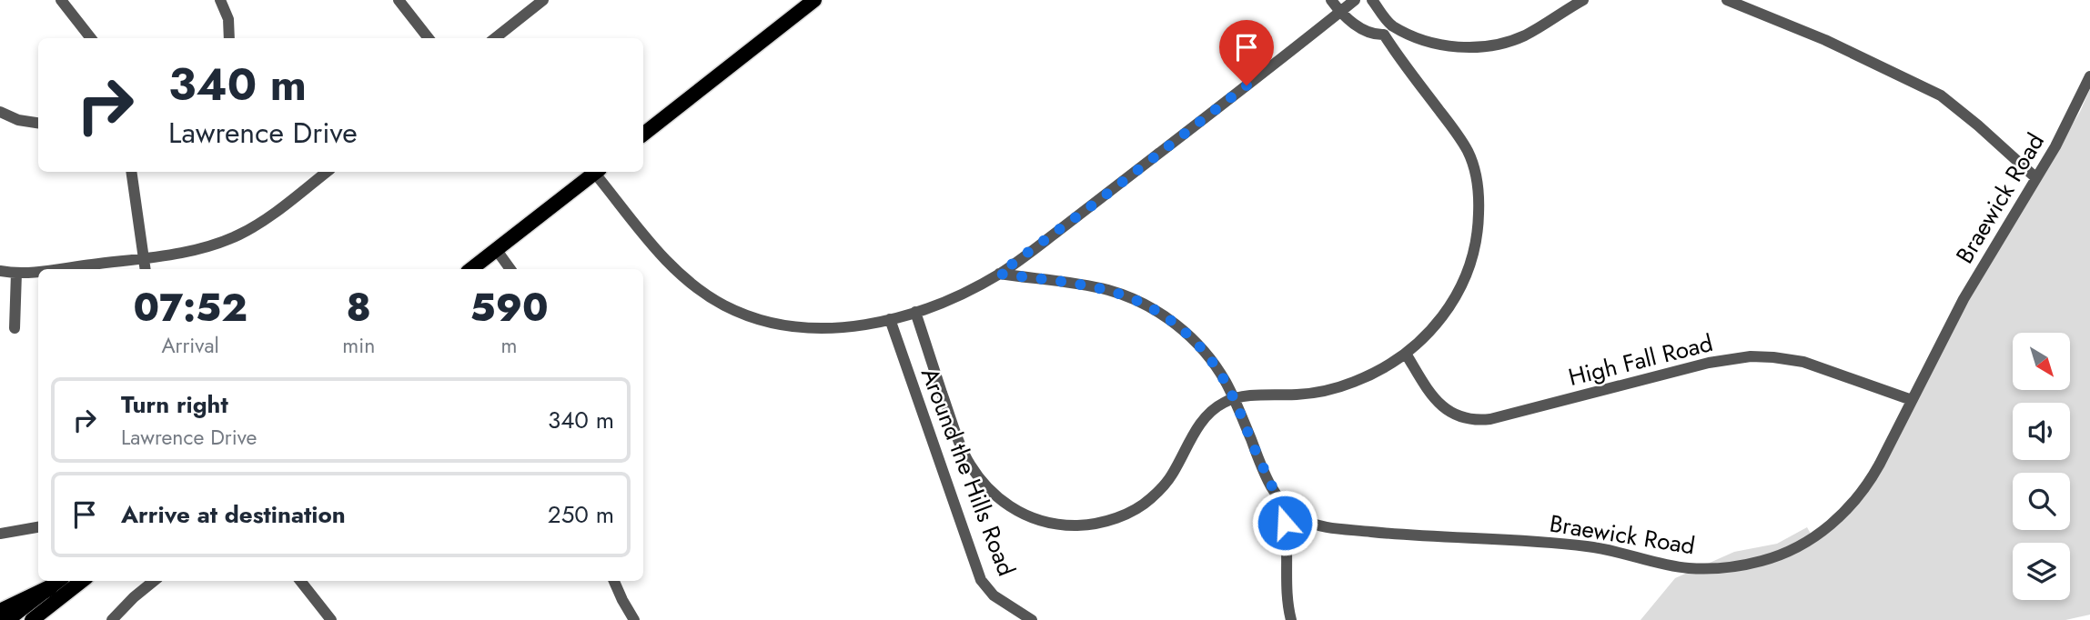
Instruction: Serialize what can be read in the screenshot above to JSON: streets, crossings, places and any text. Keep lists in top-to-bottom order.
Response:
{
  "streets": {
    "street": ["Braewick Road", "High Fall Road", "Around the Hills Road"]
  },
  "crossings": [
    ["Braewick Road", "High Fall Road"]
  ],
  "north": "bottom right",
  "page": {
    "turn": ["340 m", "Lawrence Drive"],
    "eta": [
      "07:52",
      "Arrival",
      "8",
      "min",
      "590",
      "m"
    ],
    "list": [
      {
        "name": "Turn right",
        "note": "Lawrence Drive",
        "value": "340 m"
      },
      {
        "name": "Arrive at destination",
        "value": "250 m"
      }
    ]
  }
}
